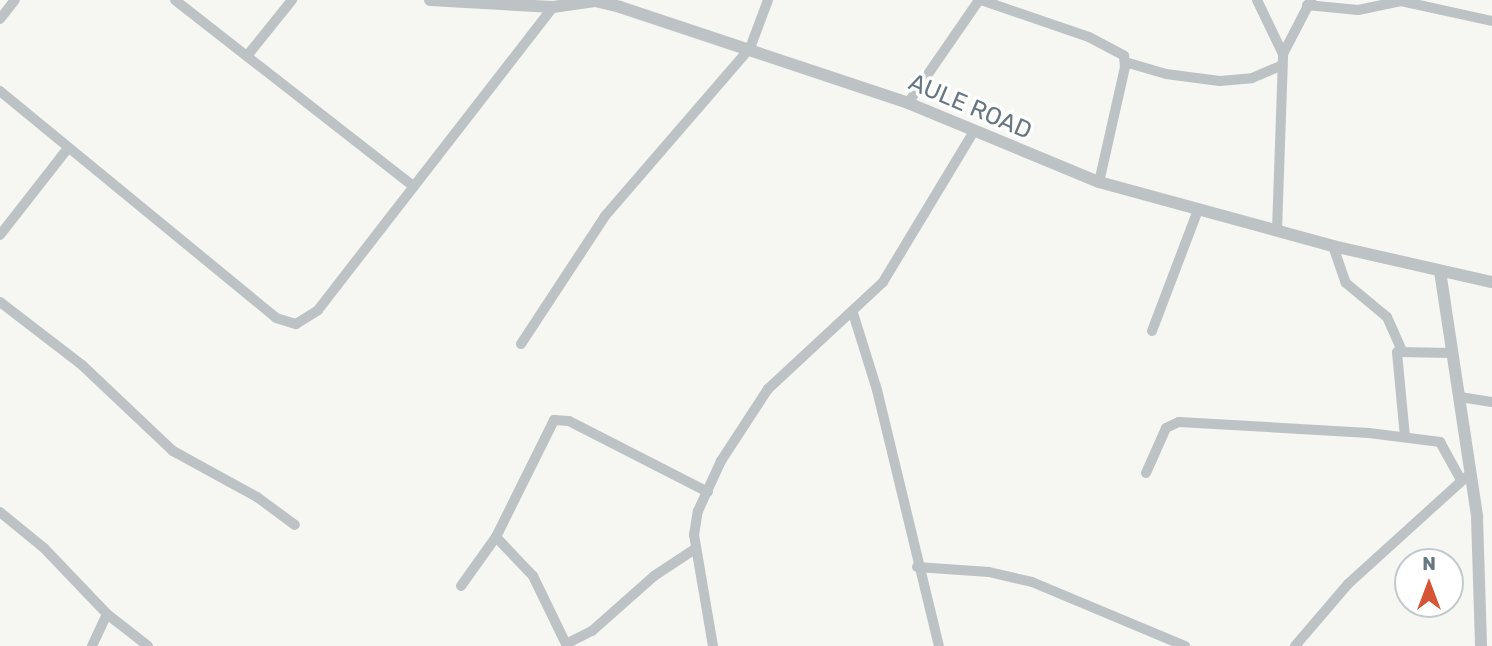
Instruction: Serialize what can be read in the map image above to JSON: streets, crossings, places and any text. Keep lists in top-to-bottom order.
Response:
{
  "streets": {
    "street": ["AULE ROAD"]
  },
  "north": "top"
}
